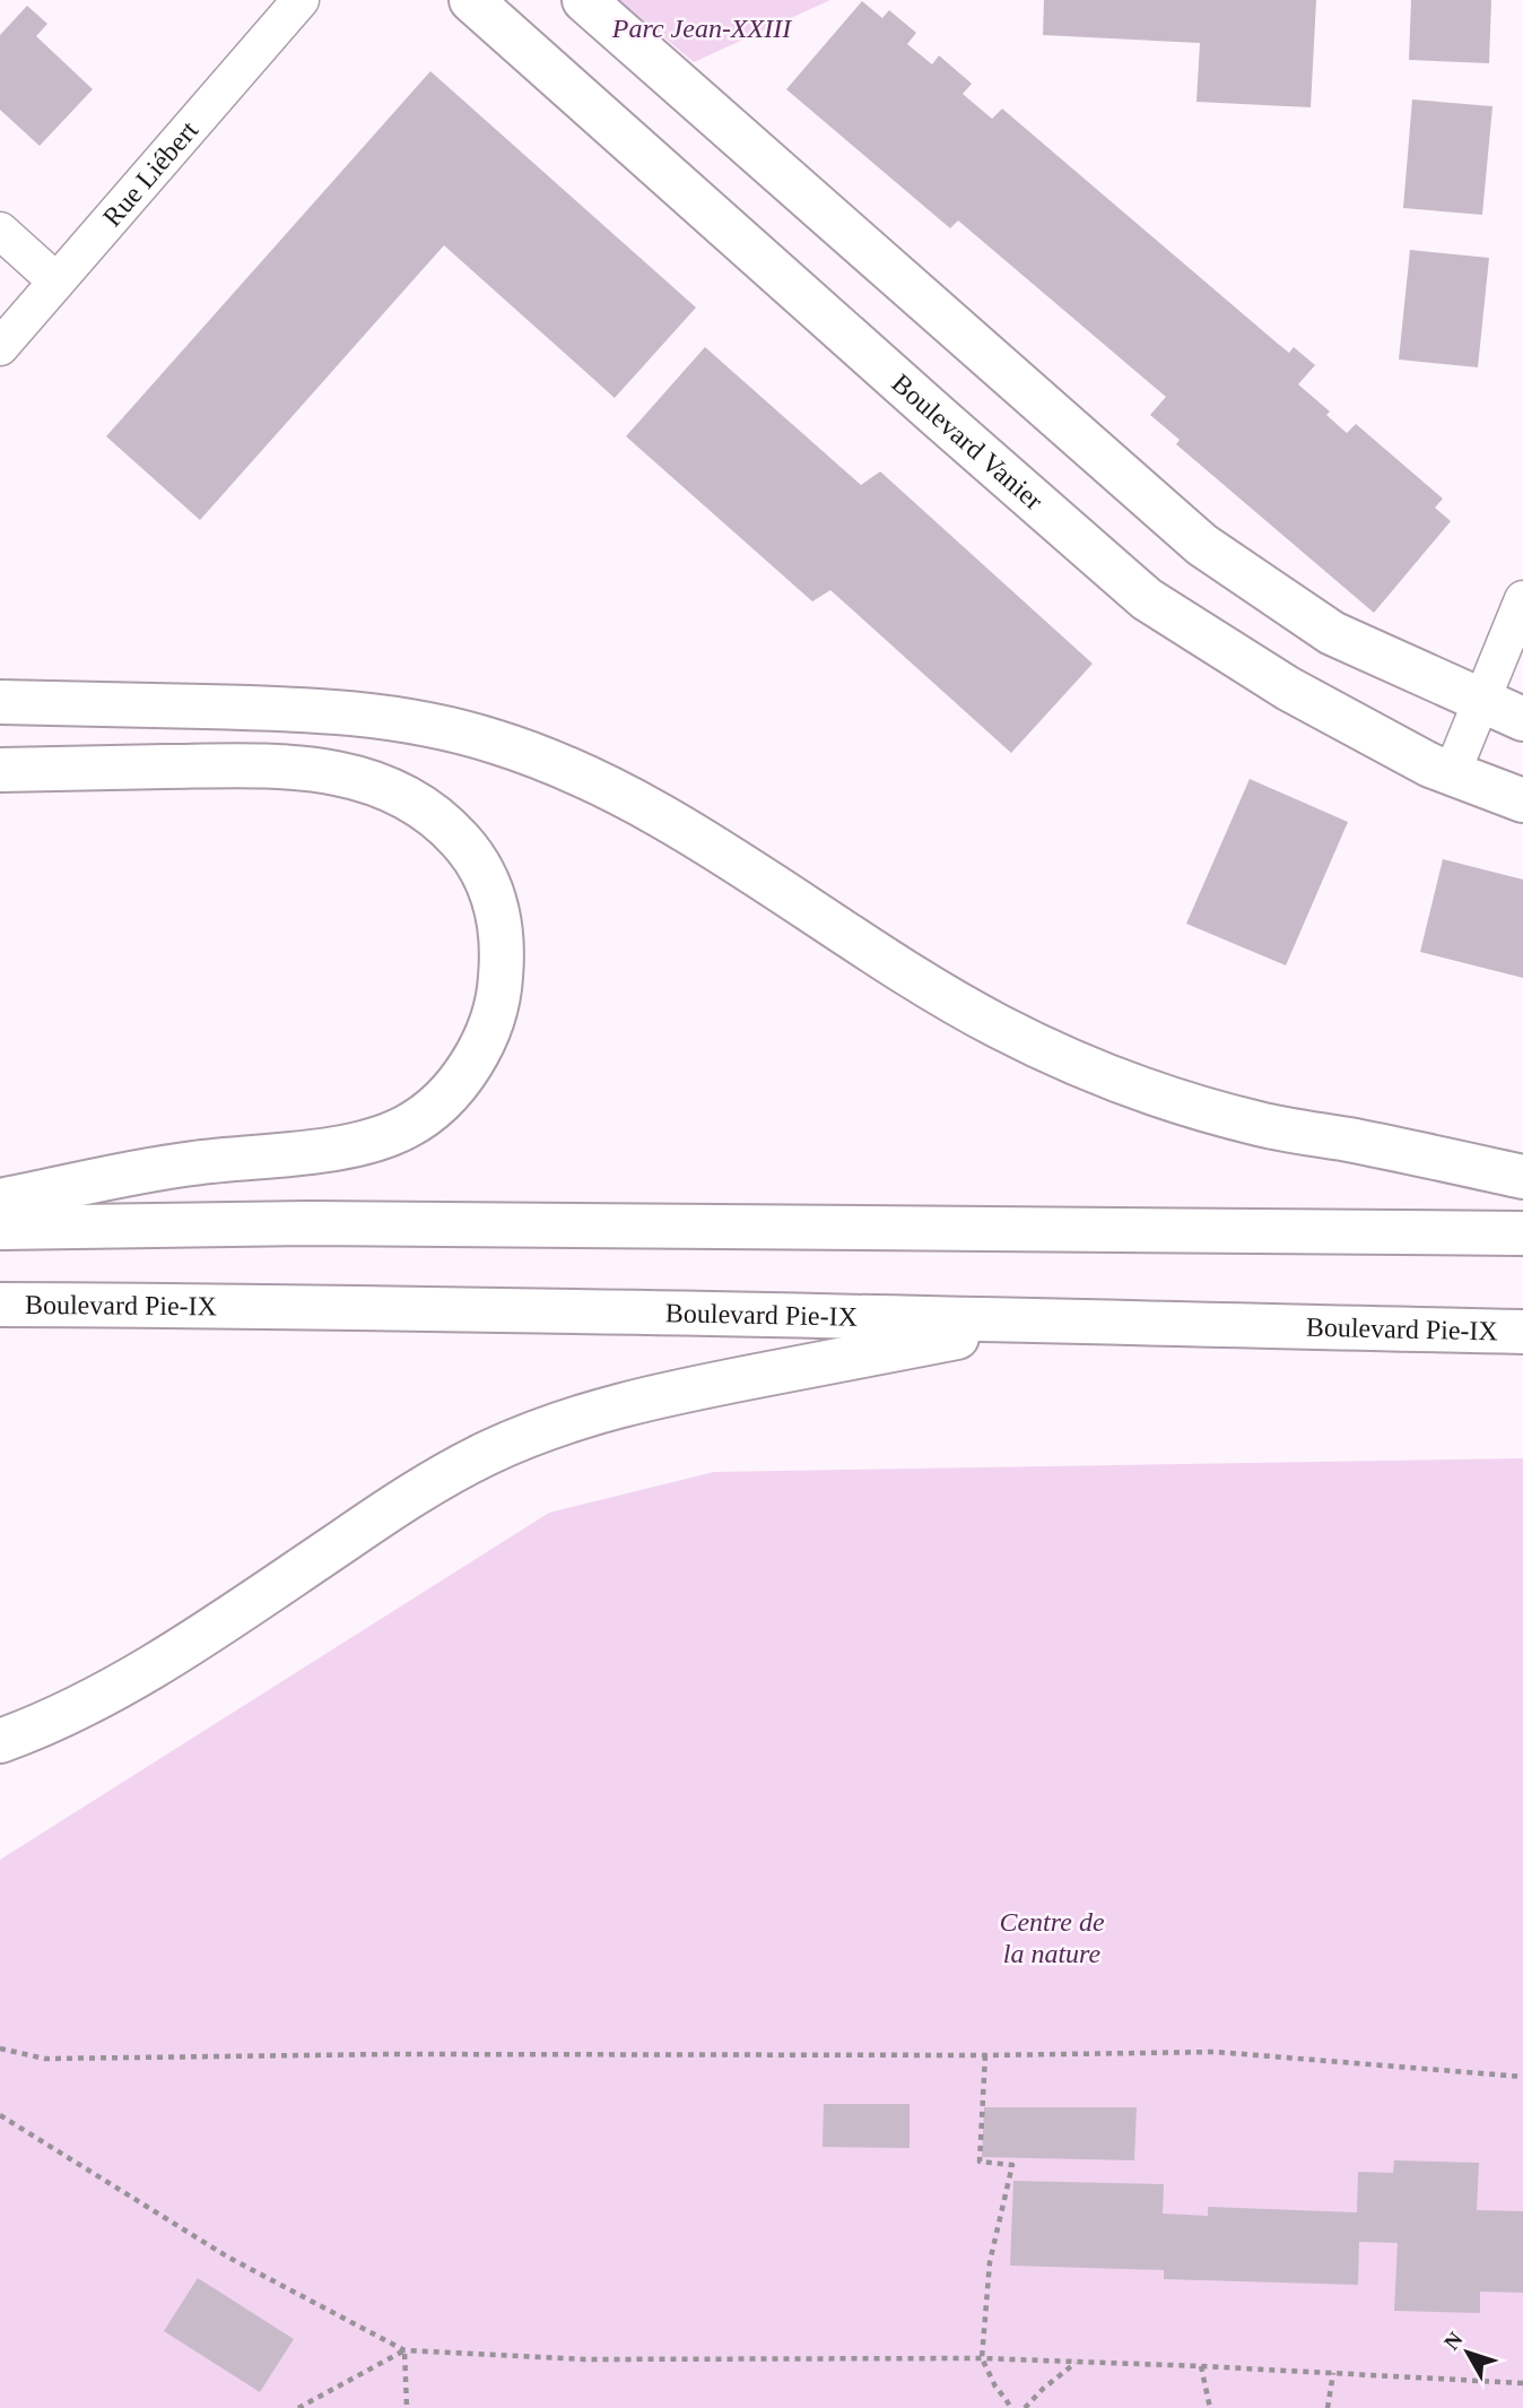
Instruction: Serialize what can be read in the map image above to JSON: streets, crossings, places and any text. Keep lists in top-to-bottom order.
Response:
{
  "streets": {
    "main road": ["Boulevard Vanier", "Boulevard Pie-IX"],
    "street": ["Rue Liébert"]
  },
  "parks": ["Parc Jean-XXIII", "Centre de la nature"],
  "north": "top left"
}
